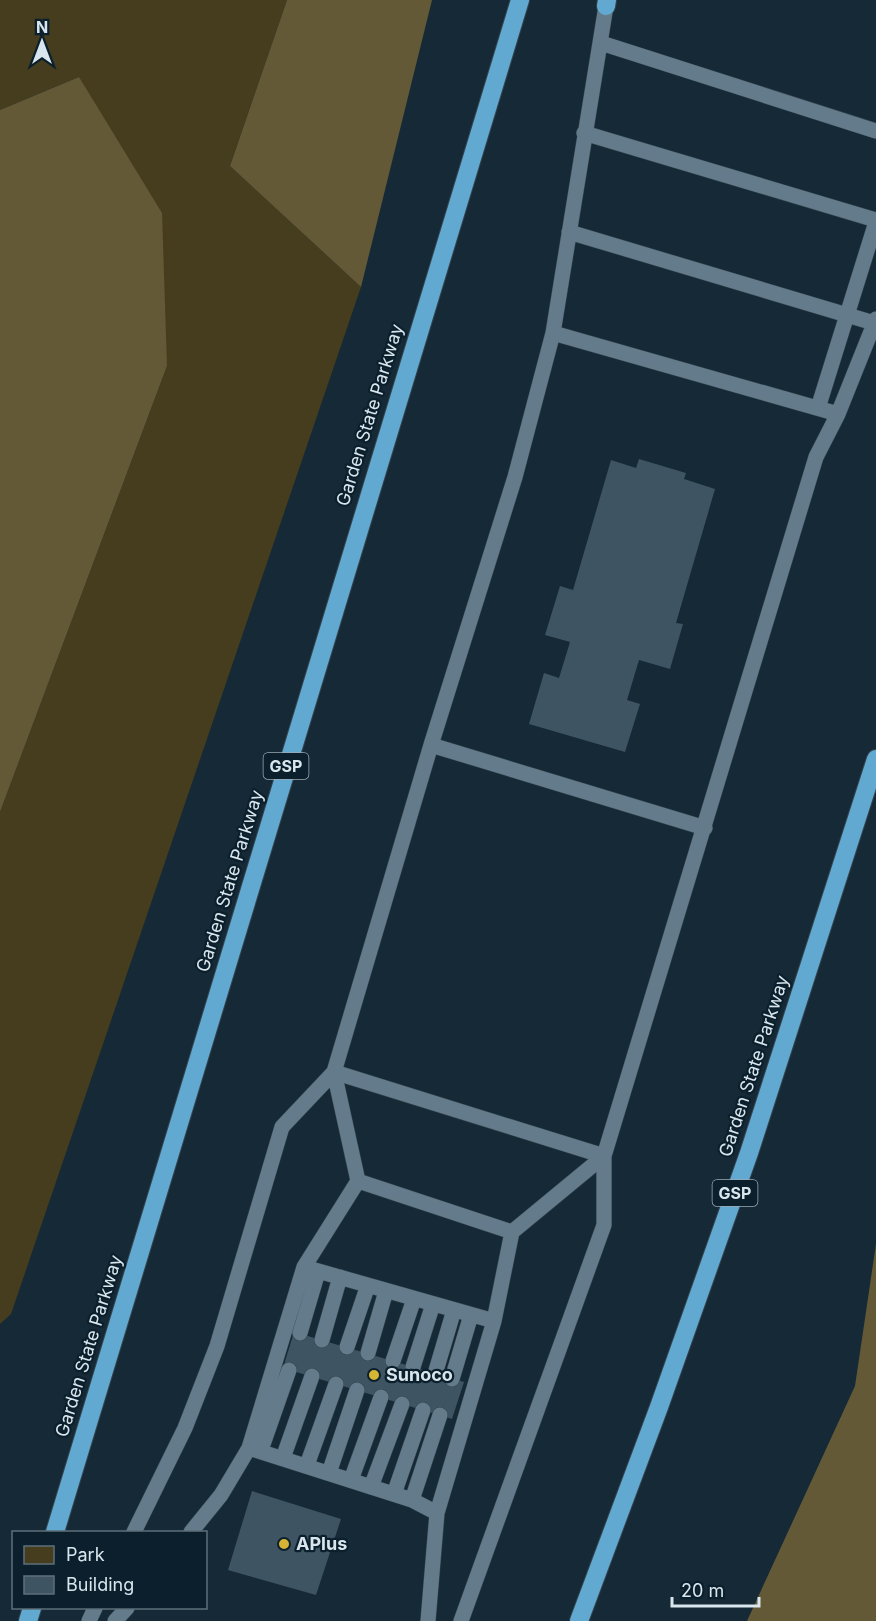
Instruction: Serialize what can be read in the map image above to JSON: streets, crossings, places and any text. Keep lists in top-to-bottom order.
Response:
{
  "streets": {
    "highway": ["Garden State Parkway", "GSP"]
  },
  "places": ["Sunoco", "APlus"],
  "legend": ["Park", "Building"],
  "scale_bar": "20 m",
  "north": "top"
}
